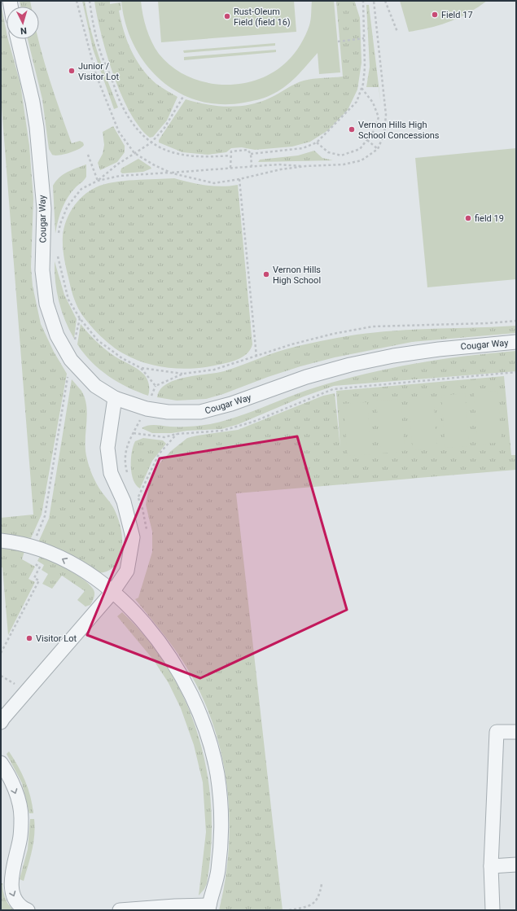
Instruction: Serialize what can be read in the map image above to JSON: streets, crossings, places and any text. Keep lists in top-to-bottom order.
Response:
{
  "streets": {
    "street": ["Cougar Way"]
  },
  "places": [
    "Field 17",
    "Rust-Oleum Field (field 16)",
    "Junior / Visitor Lot",
    "Vernon Hills High School Concessions",
    "field 19",
    "Vernon Hills High School",
    "Visitor Lot"
  ],
  "north": "bottom"
}
